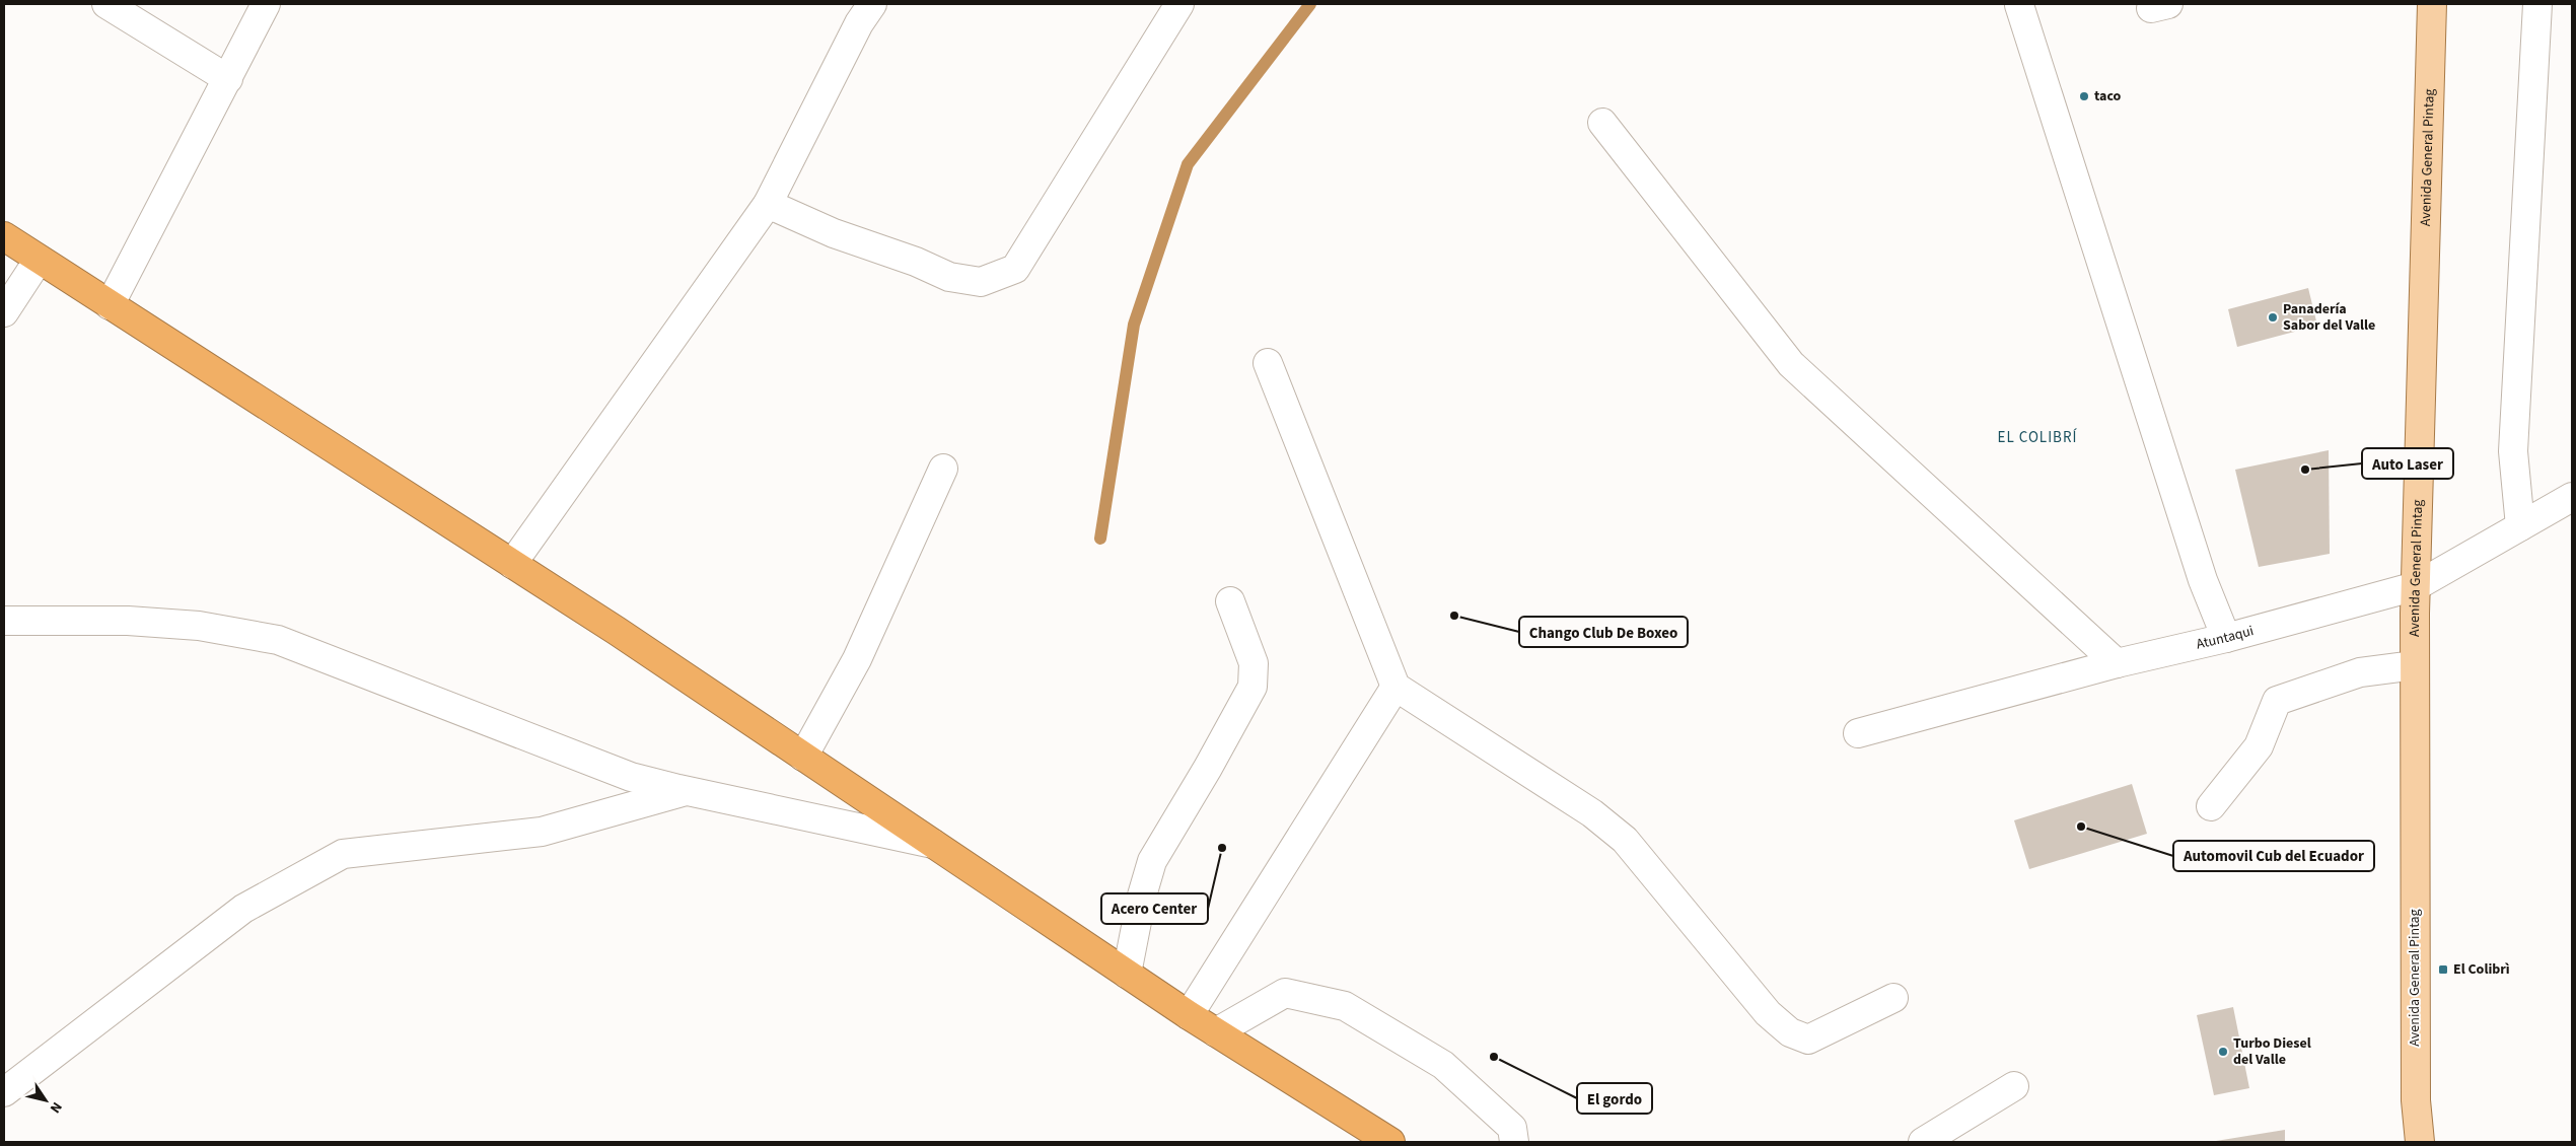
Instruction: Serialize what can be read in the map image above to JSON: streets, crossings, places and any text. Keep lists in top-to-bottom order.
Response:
{
  "streets": {
    "main road": ["Avenida General Pintag"],
    "street": ["Atuntaqui"]
  },
  "crossings": [
    ["Avenida General Pintag", "Atuntaqui"]
  ],
  "districts": ["EL COLIBRÍ"],
  "places": {
    "other": [
      "taco",
      "Panadería Sabor del Valle",
      "Auto Laser",
      "Chango Club De Boxeo",
      "Automovil Cub del Ecuador",
      "Acero Center",
      "Turbo Diesel del Valle",
      "El gordo"
    ],
    "transit": ["El Colibrì"]
  },
  "north": "bottom right"
}
